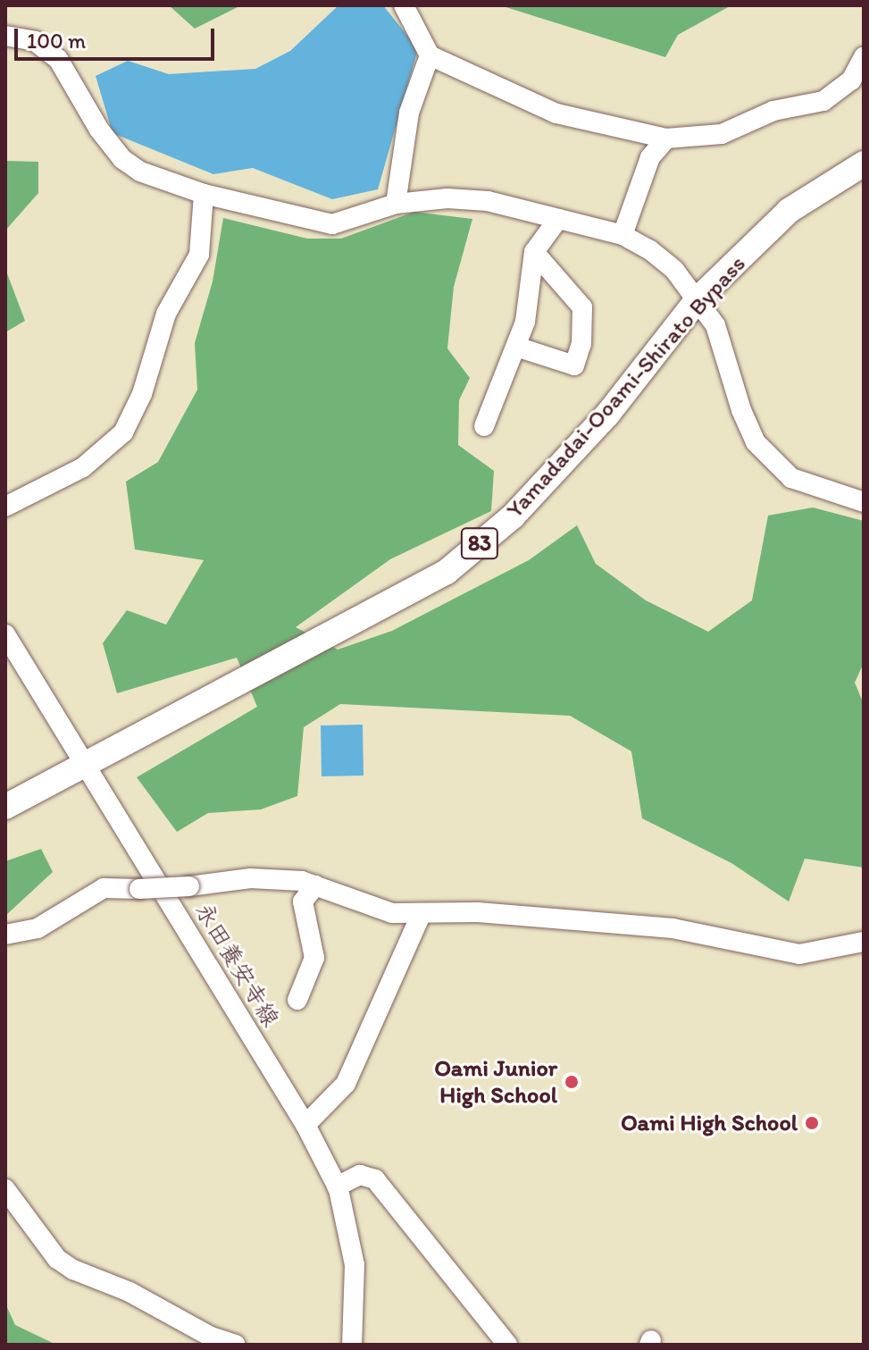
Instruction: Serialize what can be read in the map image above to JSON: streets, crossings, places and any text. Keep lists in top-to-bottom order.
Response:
{
  "streets": {
    "main road": ["Yamadadai-Ooami-Shirato Bypass", "83"],
    "street": ["永田養安寺線"]
  },
  "crossings": [
    ["Yamadadai-Ooami-Shirato Bypass", "永田養安寺線"]
  ],
  "places": ["Oami Junior High School", "Oami High School"],
  "scale_bar": "100 m"
}
